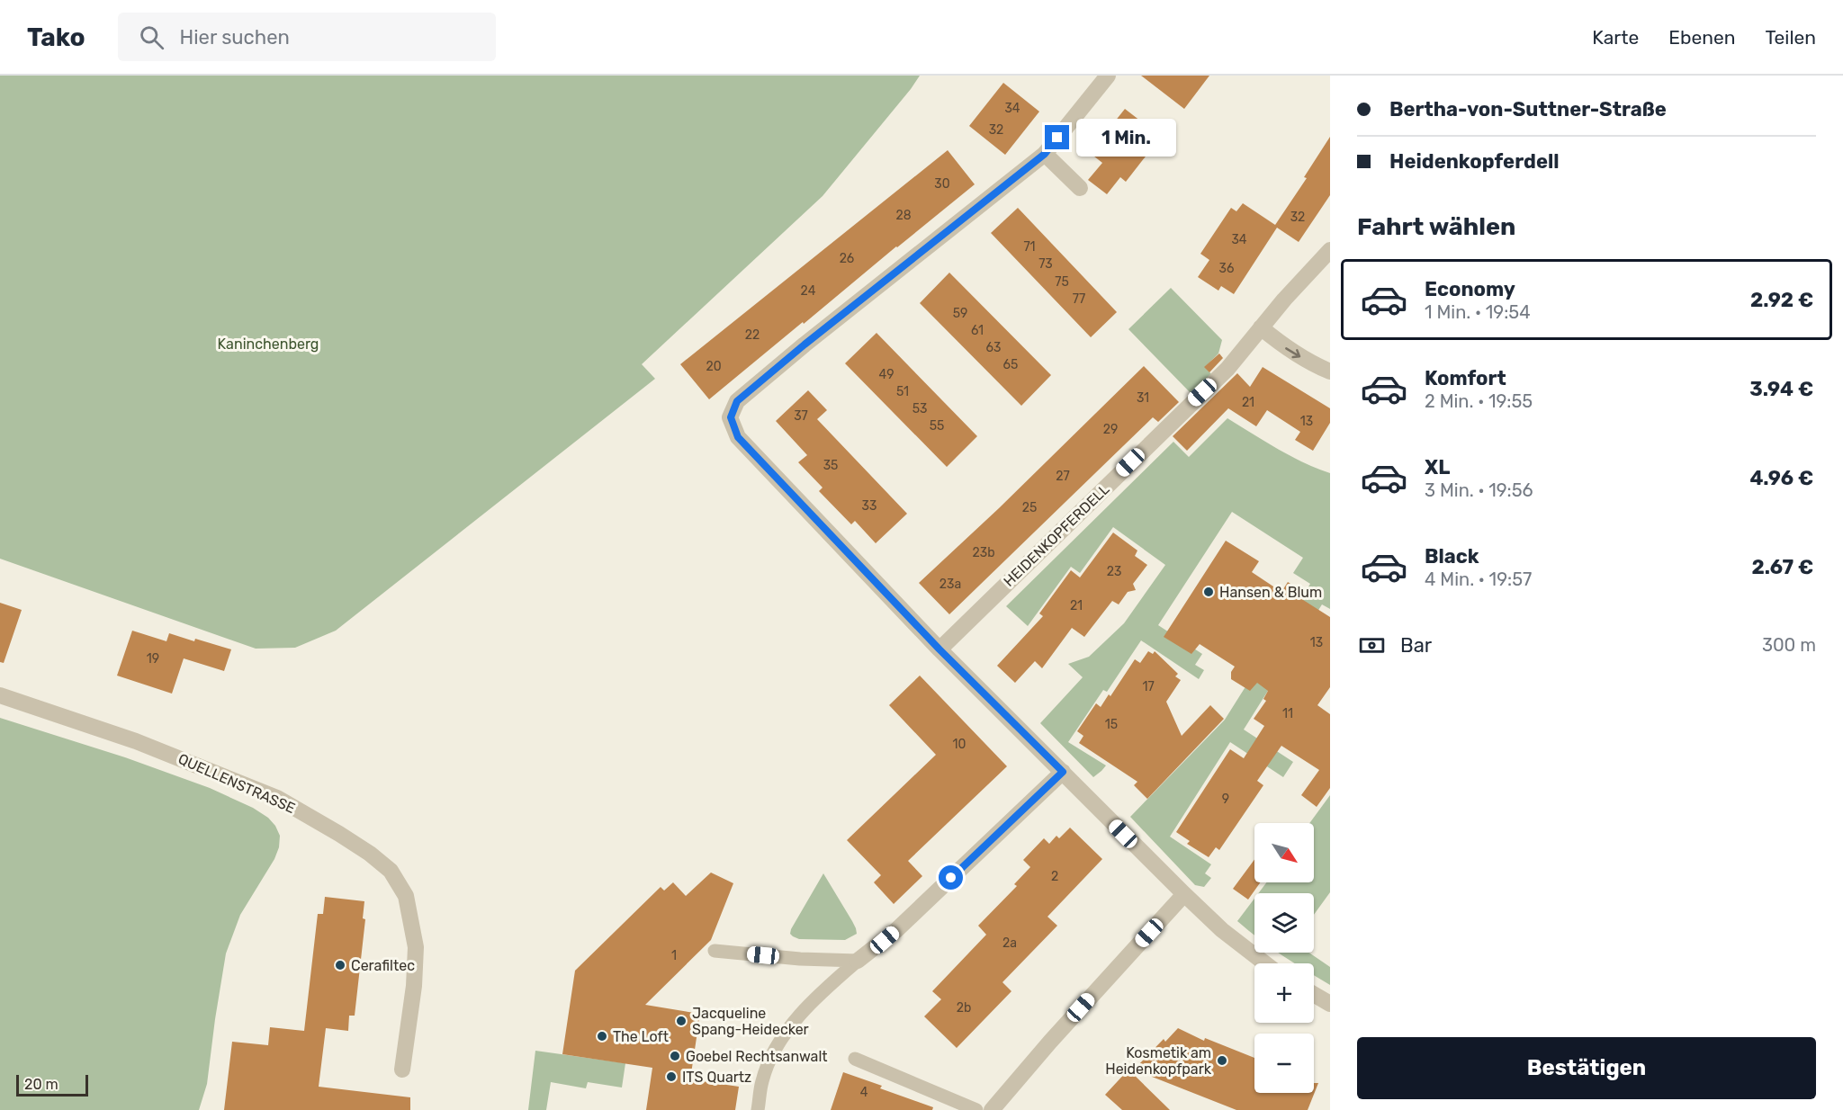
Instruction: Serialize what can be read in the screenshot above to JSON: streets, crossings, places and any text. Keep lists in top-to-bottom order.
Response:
{
  "streets": {
    "street": ["HEIDENKOPFERDELL", "QUELLENSTRASSE"]
  },
  "parks": ["Kaninchenberg"],
  "places": [
    "Hansen & Blum",
    "Cerafiltec",
    "Jacqueline Spang-Heidecker",
    "The Loft",
    "Goebel Rechtsanwalt",
    "Kosmetik am Heidenkopfpark",
    "ITS Quartz"
  ],
  "house_numbers": [
    "34",
    "32",
    "30",
    "28",
    "32",
    "34",
    "71",
    "26",
    "73",
    "36",
    "75",
    "24",
    "77",
    "59",
    "61",
    "22",
    "63",
    "65",
    "20",
    "49",
    "51",
    "31",
    "21",
    "53",
    "37",
    "13",
    "55",
    "29",
    "35",
    "27",
    "33",
    "25",
    "23b",
    "23",
    "23a",
    "21",
    "13",
    "19",
    "17",
    "11",
    "15",
    "10",
    "9",
    "2",
    "2a",
    "1",
    "2b",
    "4"
  ],
  "scale_bar": "20 m",
  "north": "bottom right",
  "page": {
    "header": "Tako",
    "search": "Hier suchen",
    "nav": ["Karte", "Ebenen", "Teilen"],
    "banner": ["Bertha-von-Suttner-Straße", "Heidenkopferdell"],
    "bubble": "1 Min.",
    "heading": "Fahrt wählen",
    "list": [
      {
        "name": "Economy",
        "note": "1 Min. · 19:54",
        "value": "2.92 €"
      },
      {
        "name": "Komfort",
        "note": "2 Min. · 19:55",
        "value": "3.94 €"
      },
      {
        "name": "XL",
        "note": "3 Min. · 19:56",
        "value": "4.96 €"
      },
      {
        "name": "Black",
        "note": "4 Min. · 19:57",
        "value": "2.67 €"
      }
    ],
    "pay": ["Bar", "300 m"],
    "map_buttons": ["+", "−"],
    "buttons": "Bestätigen",
    "scale": "20 m"
  }
}
